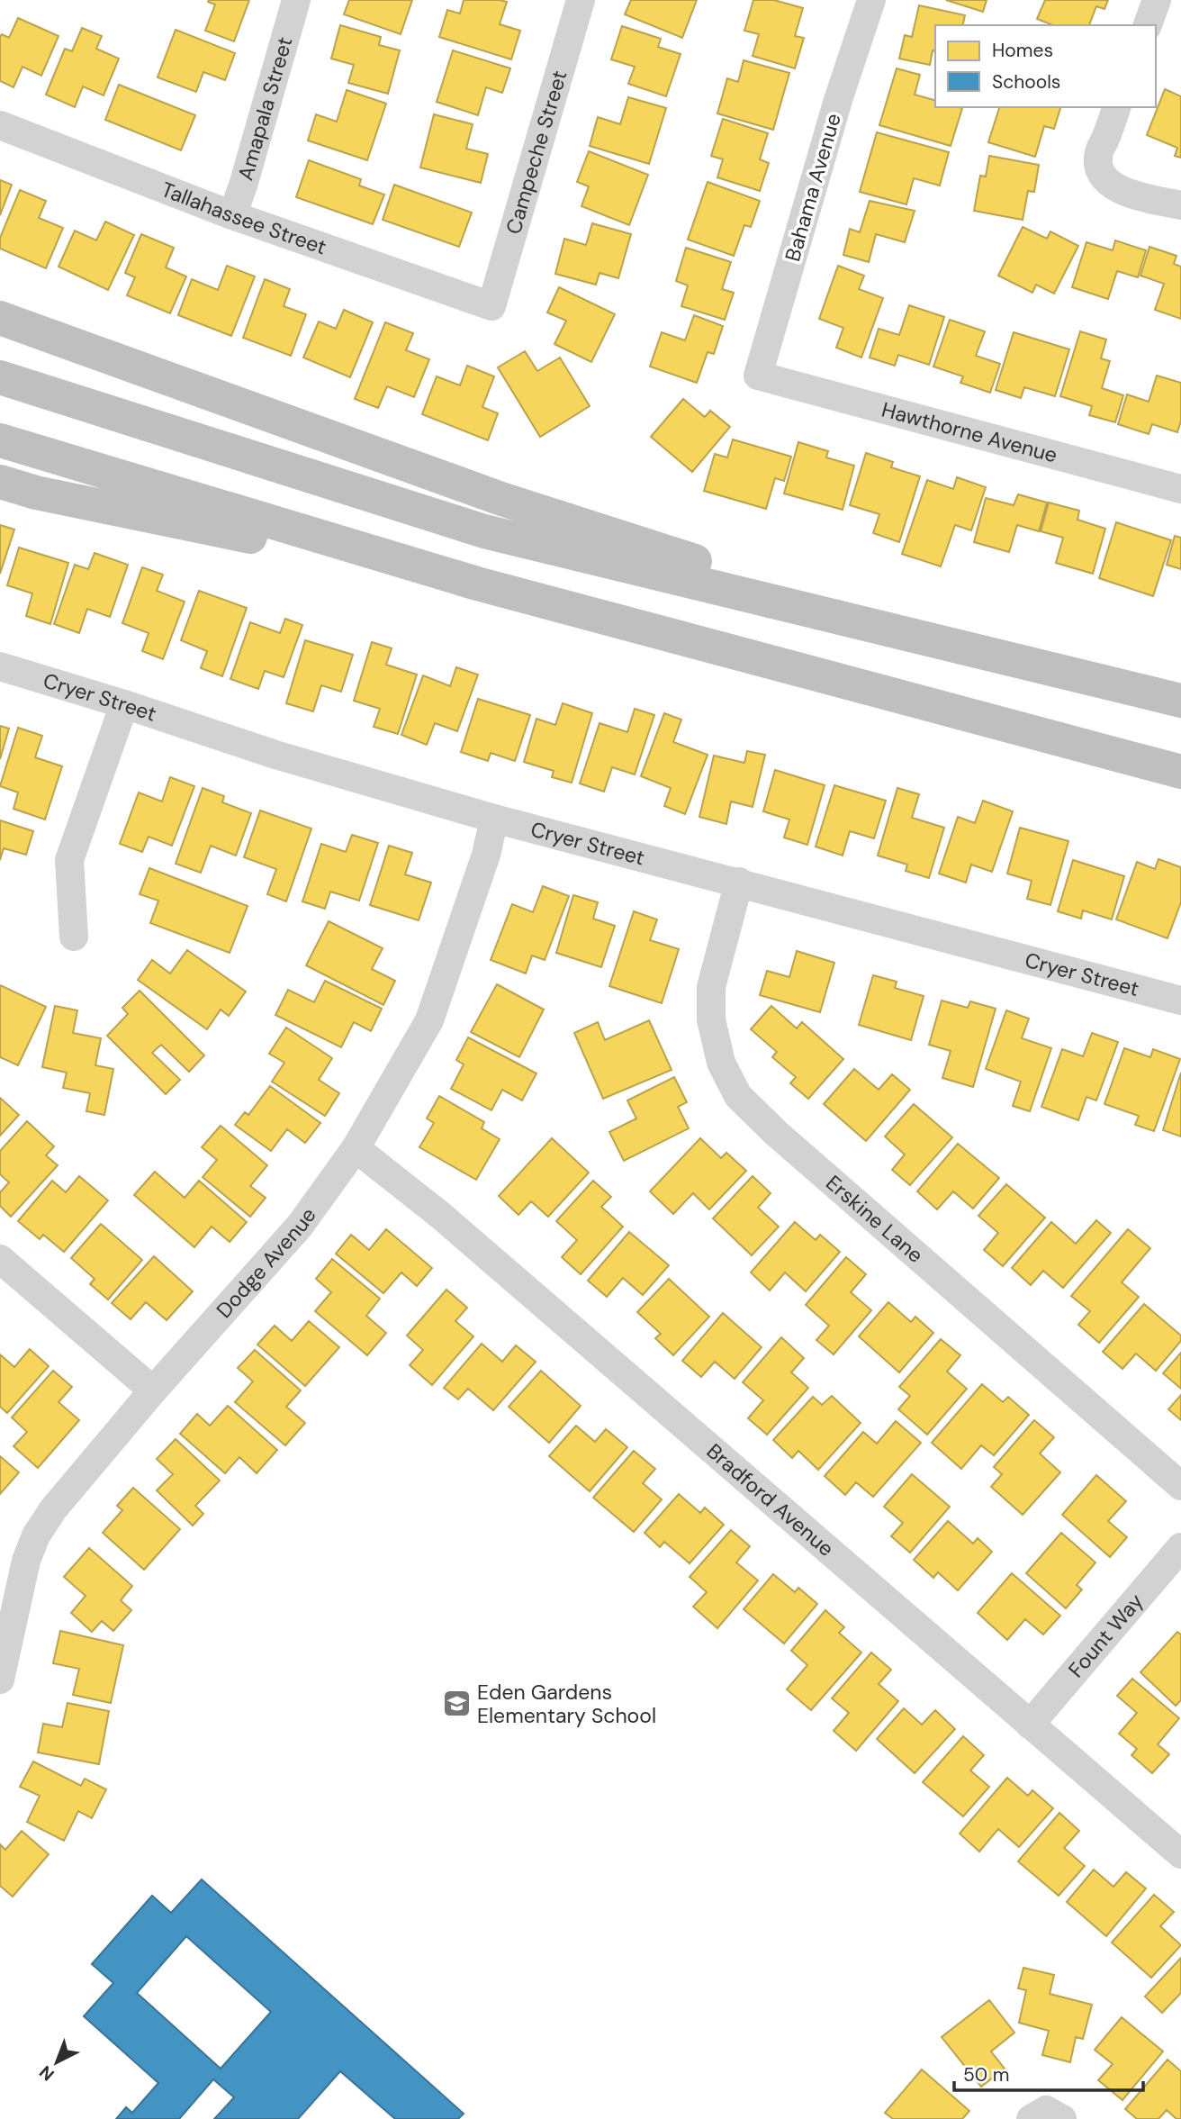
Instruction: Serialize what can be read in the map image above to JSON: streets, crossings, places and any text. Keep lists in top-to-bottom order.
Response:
{
  "streets": {
    "street": [
      "Amapala Street",
      "Campeche Street",
      "Bahama Avenue",
      "Tallahassee Street",
      "Hawthorne Avenue",
      "Cryer Street",
      "Erskine Lane",
      "Dodge Avenue",
      "Bradford Avenue",
      "Fount Way"
    ]
  },
  "crossings": [
    ["Amapala Street", "Tallahassee Street"],
    ["Campeche Street", "Tallahassee Street"],
    ["Bahama Avenue", "Hawthorne Avenue"],
    ["Cryer Street", "Erskine Lane"],
    ["Cryer Street", "Dodge Avenue"],
    ["Dodge Avenue", "Bradford Avenue"],
    ["Bradford Avenue", "Fount Way"]
  ],
  "places": {
    "school or university": ["Eden Gardens Elementary School"]
  },
  "legend": ["Homes", "Schools"],
  "scale_bar": "50 m",
  "north": "bottom left"
}
